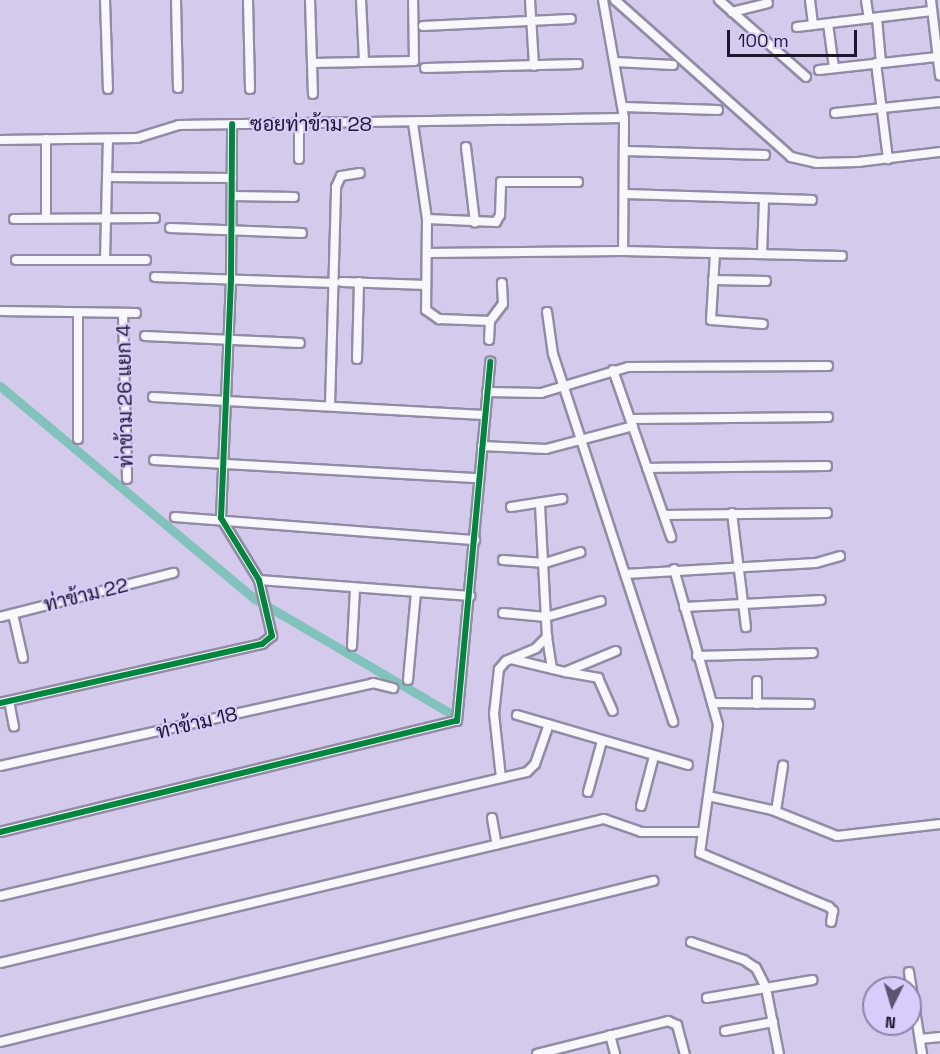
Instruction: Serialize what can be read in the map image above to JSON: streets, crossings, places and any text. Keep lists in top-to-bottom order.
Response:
{
  "streets": {
    "street": [
      "ซอยท่าข้าม 28",
      "ท่าข้าม 26 แยก 4",
      "ท่าข้าม 22",
      "ท่าข้าม 18"
    ]
  },
  "scale_bar": "100 m",
  "north": "bottom"
}
